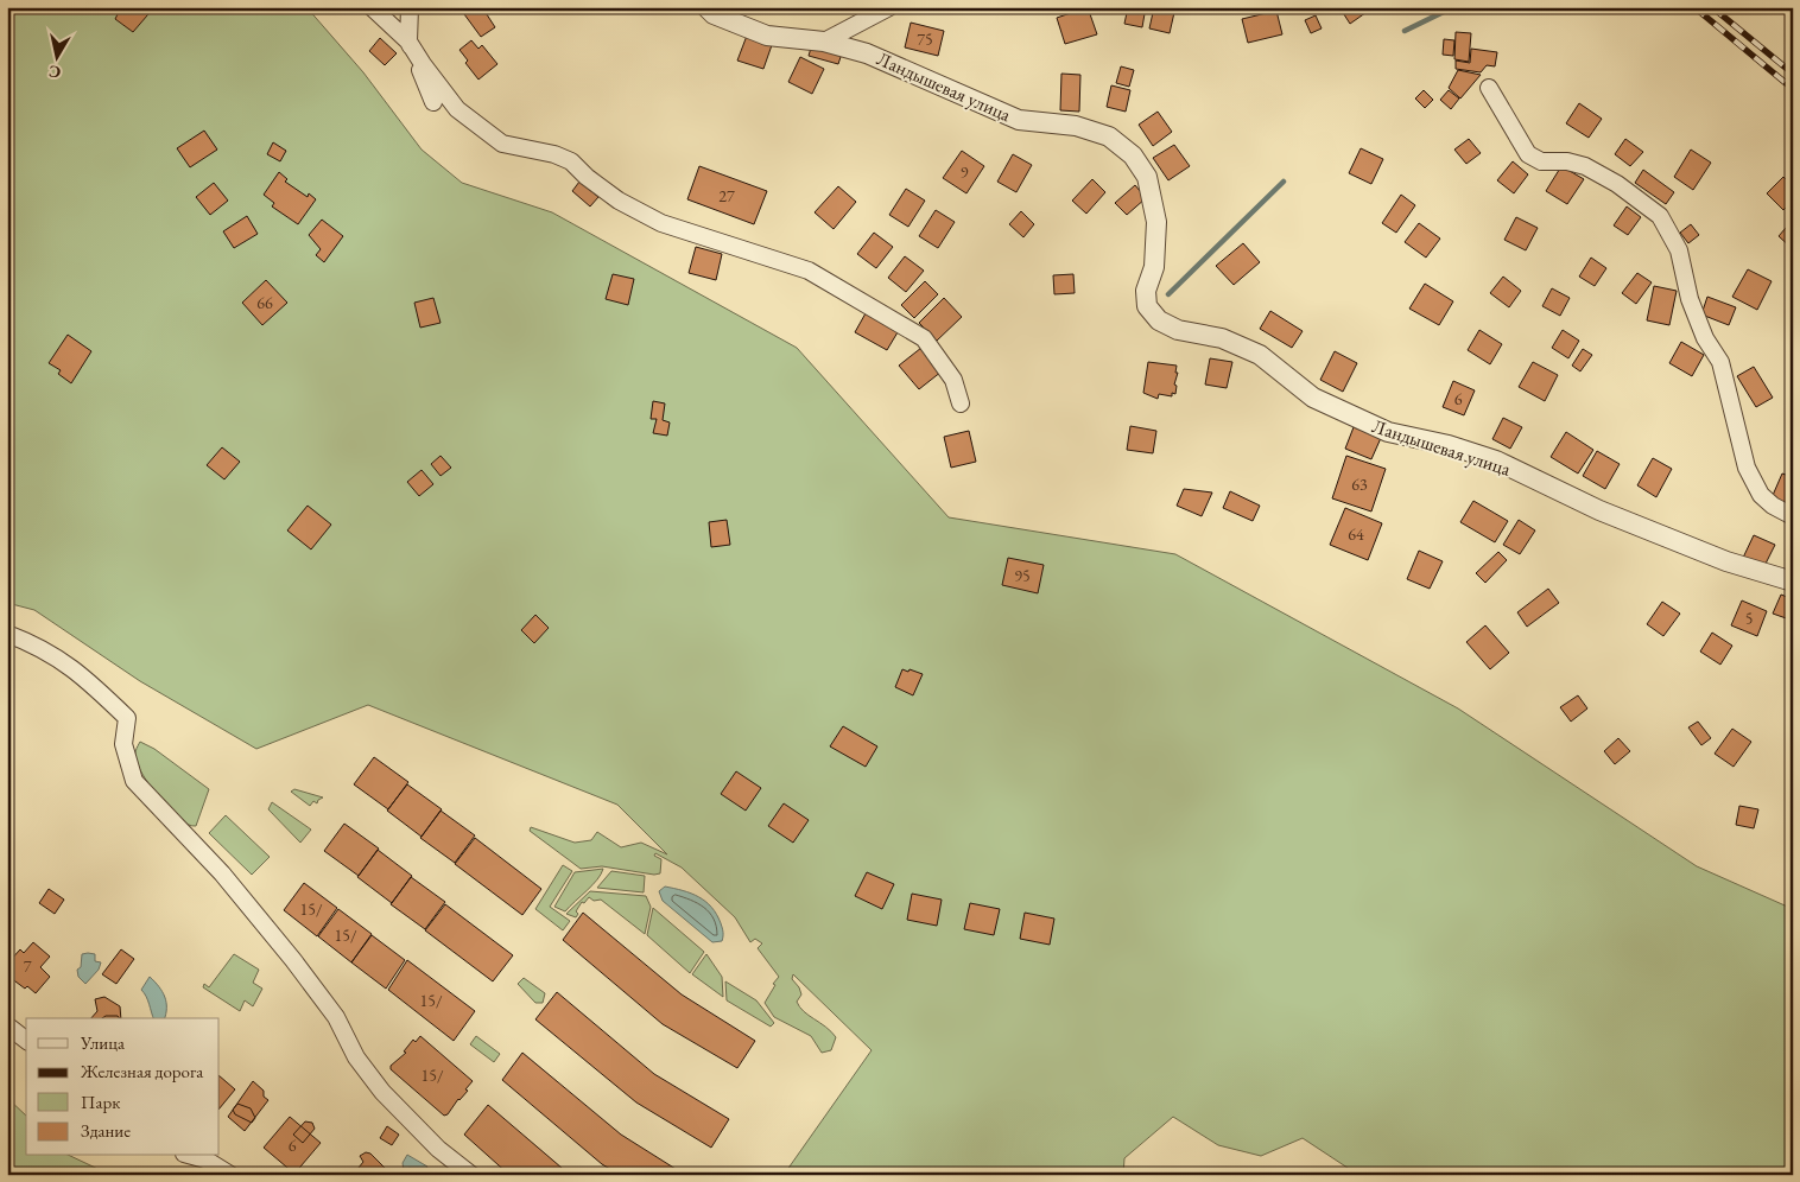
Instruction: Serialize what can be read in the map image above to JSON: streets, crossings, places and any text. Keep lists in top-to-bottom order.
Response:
{
  "streets": {
    "street": ["Ландышевая улица"]
  },
  "house_numbers": [
    "75",
    "9",
    "27",
    "66",
    "6",
    "63",
    "64",
    "95",
    "5",
    "15/",
    "15/",
    "7",
    "15/",
    "15/",
    "6"
  ],
  "legend": [
    "Улица",
    "Железная дорога",
    "Парк",
    "Здание"
  ],
  "north": "bottom"
}
